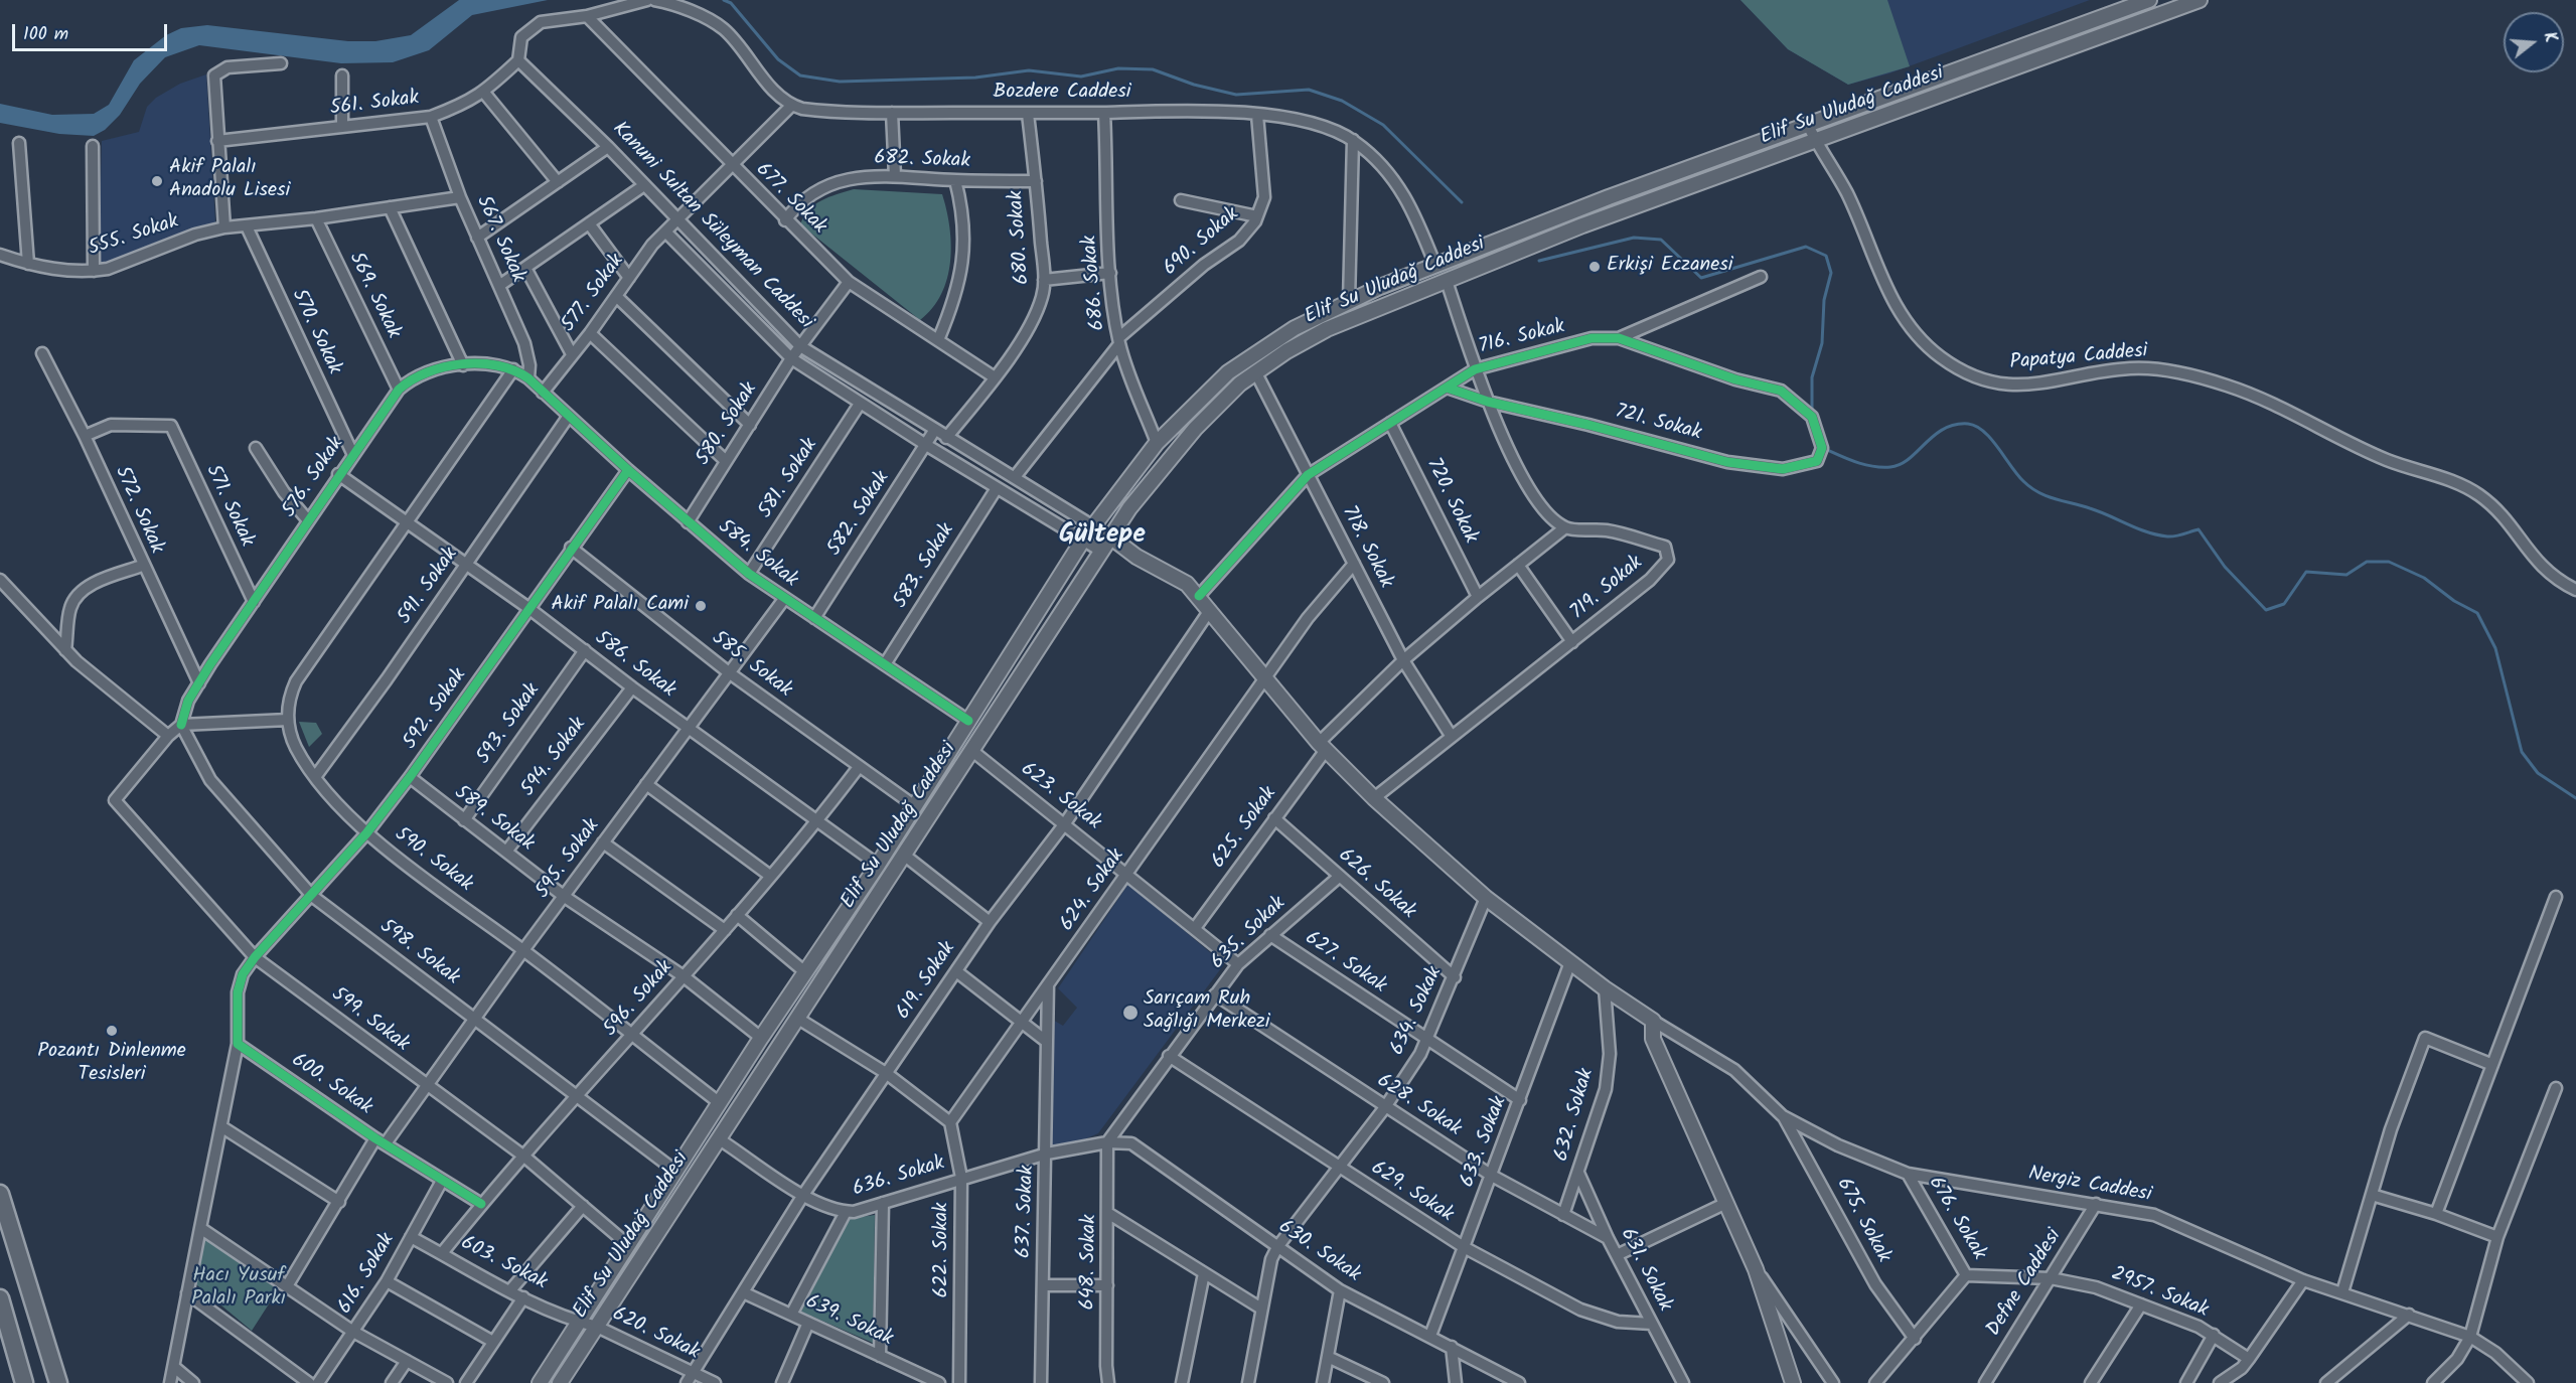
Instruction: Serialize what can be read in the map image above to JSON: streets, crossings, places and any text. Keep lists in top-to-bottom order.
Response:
{
  "streets": {
    "main road": ["Elif Su Uludağ Caddesi", "Kanuni Sultan Süleyman Caddesi"],
    "street": [
      "Bozdere Caddesi",
      "561. Sokak",
      "682. Sokak",
      "677. Sokak",
      "555. Sokak",
      "680. Sokak",
      "567. Sokak",
      "690. Sokak",
      "686. Sokak",
      "577. Sokak",
      "569. Sokak",
      "570. Sokak",
      "716. Sokak",
      "Papatya Caddesi",
      "721. Sokak",
      "580. Sokak",
      "576. Sokak",
      "581. Sokak",
      "720. Sokak",
      "571. Sokak",
      "572. Sokak",
      "582. Sokak",
      "718. Sokak",
      "584. Sokak",
      "583. Sokak",
      "591. Sokak",
      "719. Sokak",
      "586. Sokak",
      "585. Sokak",
      "592. Sokak",
      "593. Sokak",
      "594. Sokak",
      "623. Sokak",
      "589. Sokak",
      "625. Sokak",
      "595. Sokak",
      "590. Sokak",
      "626. Sokak",
      "624. Sokak",
      "635. Sokak",
      "598. Sokak",
      "627. Sokak",
      "619. Sokak",
      "596. Sokak",
      "634. Sokak",
      "599. Sokak",
      "600. Sokak",
      "628. Sokak",
      "632. Sokak",
      "633. Sokak",
      "636. Sokak",
      "Nergiz Caddesi",
      "629. Sokak",
      "637. Sokak",
      "676. Sokak",
      "675. Sokak",
      "622. Sokak",
      "630. Sokak",
      "648. Sokak",
      "603. Sokak",
      "631. Sokak",
      "616. Sokak",
      "Defne Caddesi",
      "2957. Sokak",
      "639. Sokak",
      "620. Sokak"
    ]
  },
  "crossings": [
    ["Bozdere Caddesi", "Elif Su Uludağ Caddesi"],
    ["Bozdere Caddesi", "680. Sokak"],
    ["Bozdere Caddesi", "690. Sokak"],
    ["Bozdere Caddesi", "686. Sokak"],
    ["Bozdere Caddesi", "577. Sokak"],
    ["561. Sokak", "Kanuni Sultan Süleyman Caddesi"],
    ["561. Sokak", "567. Sokak"],
    ["Elif Su Uludağ Caddesi", "Kanuni Sultan Süleyman Caddesi"],
    ["Elif Su Uludağ Caddesi", "686. Sokak"],
    ["Elif Su Uludağ Caddesi", "Papatya Caddesi"],
    ["Elif Su Uludağ Caddesi", "718. Sokak"],
    ["Elif Su Uludağ Caddesi", "584. Sokak"],
    ["Elif Su Uludağ Caddesi", "586. Sokak"],
    ["Elif Su Uludağ Caddesi", "585. Sokak"],
    ["Elif Su Uludağ Caddesi", "623. Sokak"],
    ["Elif Su Uludağ Caddesi", "589. Sokak"],
    ["Elif Su Uludağ Caddesi", "590. Sokak"],
    ["Elif Su Uludağ Caddesi", "598. Sokak"],
    ["Elif Su Uludağ Caddesi", "599. Sokak"],
    ["Elif Su Uludağ Caddesi", "636. Sokak"],
    ["Elif Su Uludağ Caddesi", "603. Sokak"],
    ["Elif Su Uludağ Caddesi", "620. Sokak"],
    ["682. Sokak", "677. Sokak"],
    ["682. Sokak", "680. Sokak"],
    ["677. Sokak", "680. Sokak"],
    ["677. Sokak", "577. Sokak"],
    ["677. Sokak", "580. Sokak"],
    ["Kanuni Sultan Süleyman Caddesi", "680. Sokak"],
    ["Kanuni Sultan Süleyman Caddesi", "690. Sokak"],
    ["Kanuni Sultan Süleyman Caddesi", "577. Sokak"],
    ["Kanuni Sultan Süleyman Caddesi", "580. Sokak"],
    ["Kanuni Sultan Süleyman Caddesi", "582. Sokak"],
    ["555. Sokak", "567. Sokak"],
    ["555. Sokak", "569. Sokak"],
    ["555. Sokak", "570. Sokak"],
    ["567. Sokak", "576. Sokak"],
    ["690. Sokak", "686. Sokak"],
    ["577. Sokak", "576. Sokak"],
    ["577. Sokak", "584. Sokak"],
    ["569. Sokak", "576. Sokak"],
    ["570. Sokak", "576. Sokak"],
    ["716. Sokak", "721. Sokak"],
    ["716. Sokak", "720. Sokak"],
    ["716. Sokak", "718. Sokak"],
    ["580. Sokak", "584. Sokak"],
    ["576. Sokak", "571. Sokak"],
    ["576. Sokak", "572. Sokak"],
    ["576. Sokak", "584. Sokak"],
    ["576. Sokak", "586. Sokak"],
    ["576. Sokak", "590. Sokak"],
    ["576. Sokak", "598. Sokak"],
    ["581. Sokak", "584. Sokak"],
    ["720. Sokak", "625. Sokak"],
    ["571. Sokak", "572. Sokak"],
    ["582. Sokak", "584. Sokak"],
    ["718. Sokak", "719. Sokak"],
    ["718. Sokak", "625. Sokak"],
    ["718. Sokak", "624. Sokak"],
    ["584. Sokak", "583. Sokak"],
    ["584. Sokak", "591. Sokak"],
    ["584. Sokak", "592. Sokak"],
    ["584. Sokak", "595. Sokak"],
    ["591. Sokak", "586. Sokak"],
    ["591. Sokak", "590. Sokak"],
    ["719. Sokak", "625. Sokak"],
    ["586. Sokak", "592. Sokak"],
    ["586. Sokak", "593. Sokak"],
    ["586. Sokak", "594. Sokak"],
    ["586. Sokak", "595. Sokak"],
    ["586. Sokak", "590. Sokak"],
    ["586. Sokak", "596. Sokak"],
    ["585. Sokak", "592. Sokak"],
    ["585. Sokak", "595. Sokak"],
    ["585. Sokak", "596. Sokak"],
    ["592. Sokak", "589. Sokak"],
    ["592. Sokak", "590. Sokak"],
    ["592. Sokak", "598. Sokak"],
    ["592. Sokak", "599. Sokak"],
    ["593. Sokak", "589. Sokak"],
    ["594. Sokak", "589. Sokak"],
    ["623. Sokak", "625. Sokak"],
    ["623. Sokak", "624. Sokak"],
    ["623. Sokak", "635. Sokak"],
    ["623. Sokak", "619. Sokak"],
    ["589. Sokak", "595. Sokak"],
    ["589. Sokak", "596. Sokak"],
    ["625. Sokak", "626. Sokak"],
    ["595. Sokak", "590. Sokak"],
    ["595. Sokak", "598. Sokak"],
    ["595. Sokak", "599. Sokak"],
    ["595. Sokak", "600. Sokak"],
    ["590. Sokak", "596. Sokak"],
    ["626. Sokak", "635. Sokak"],
    ["626. Sokak", "634. Sokak"],
    ["624. Sokak", "637. Sokak"],
    ["624. Sokak", "622. Sokak"],
    ["635. Sokak", "627. Sokak"],
    ["635. Sokak", "628. Sokak"],
    ["635. Sokak", "636. Sokak"],
    ["635. Sokak", "629. Sokak"],
    ["635. Sokak", "630. Sokak"],
    ["635. Sokak", "648. Sokak"],
    ["598. Sokak", "596. Sokak"],
    ["627. Sokak", "634. Sokak"],
    ["627. Sokak", "633. Sokak"],
    ["619. Sokak", "636. Sokak"],
    ["619. Sokak", "639. Sokak"],
    ["619. Sokak", "620. Sokak"],
    ["596. Sokak", "599. Sokak"],
    ["596. Sokak", "600. Sokak"],
    ["596. Sokak", "603. Sokak"],
    ["634. Sokak", "628. Sokak"],
    ["634. Sokak", "629. Sokak"],
    ["634. Sokak", "630. Sokak"],
    ["600. Sokak", "616. Sokak"],
    ["628. Sokak", "632. Sokak"],
    ["628. Sokak", "633. Sokak"],
    ["628. Sokak", "631. Sokak"],
    ["632. Sokak", "631. Sokak"],
    ["633. Sokak", "629. Sokak"],
    ["633. Sokak", "630. Sokak"],
    ["636. Sokak", "637. Sokak"],
    ["636. Sokak", "622. Sokak"],
    ["636. Sokak", "630. Sokak"],
    ["636. Sokak", "648. Sokak"],
    ["Nergiz Caddesi", "676. Sokak"],
    ["Nergiz Caddesi", "675. Sokak"],
    ["Nergiz Caddesi", "Defne Caddesi"],
    ["629. Sokak", "631. Sokak"],
    ["676. Sokak", "Defne Caddesi"],
    ["676. Sokak", "2957. Sokak"],
    ["630. Sokak", "648. Sokak"],
    ["603. Sokak", "616. Sokak"],
    ["603. Sokak", "620. Sokak"],
    ["Defne Caddesi", "2957. Sokak"]
  ],
  "districts": ["Gültepe"],
  "parks": ["Hacı Yusuf Palalı Parkı"],
  "places": [
    "Akif Palalı Anadolu Lisesi",
    "Erkişi Eczanesi",
    "Akif Palalı Cami",
    "Sarıçam Ruh Sağlığı Merkezi",
    "Pozantı Dinlenme Tesisleri"
  ],
  "scale_bar": "100 m",
  "north": "right"
}
